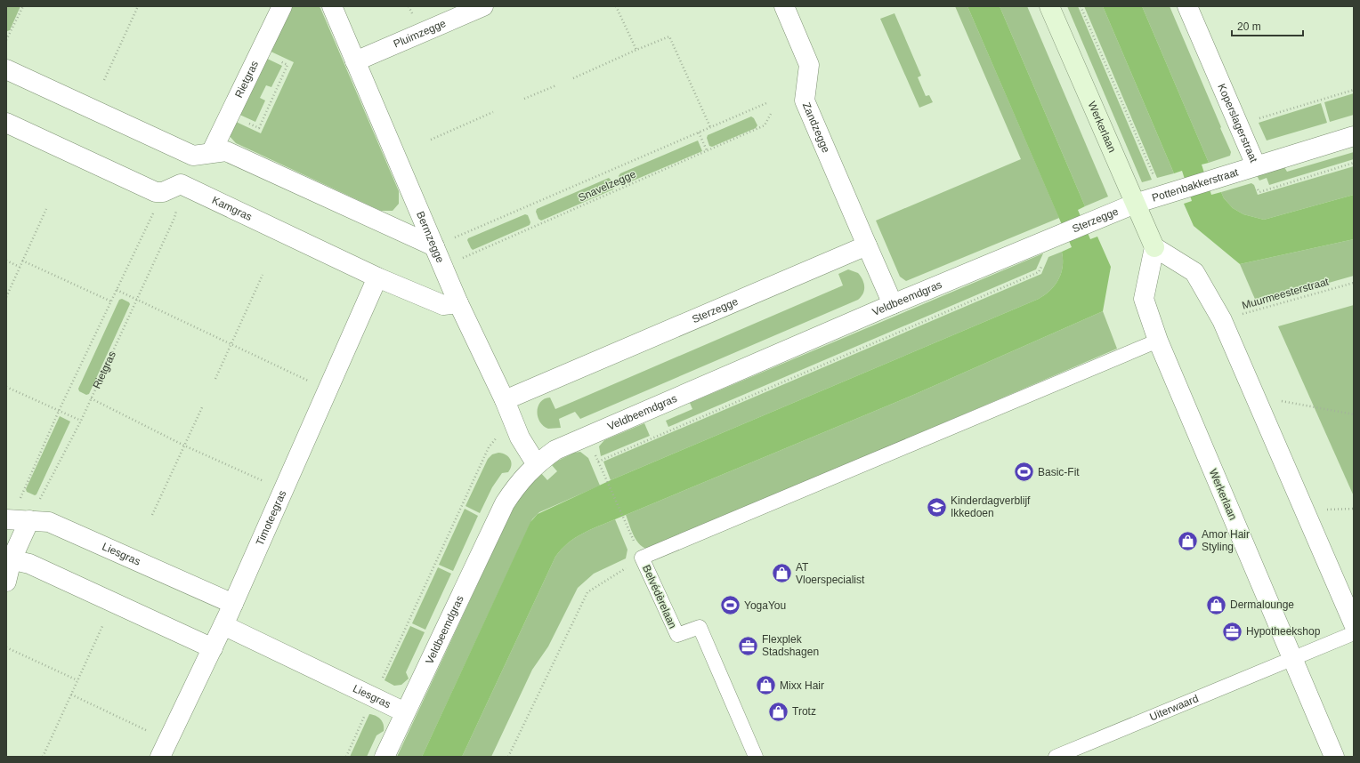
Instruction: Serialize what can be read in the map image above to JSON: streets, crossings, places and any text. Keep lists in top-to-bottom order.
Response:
{
  "streets": {
    "street": [
      "Pluimzegge",
      "Rietgras",
      "Koperslagerstraat",
      "Zandzegge",
      "Werkerlaan",
      "Pottenbakkerstraat",
      "Kamgras",
      "Sterzegge",
      "Bermzegge",
      "Veldbeemdgras",
      "Timoteegras",
      "Liesgras"
    ],
    "lane": ["Belvédèrelaan", "Uiterwaard"],
    "path": ["Snavelzegge", "Muurmeesterstraat"]
  },
  "crossings": [
    ["Pluimzegge", "Bermzegge"],
    ["Rietgras", "Kamgras"],
    ["Rietgras", "Liesgras"],
    ["Koperslagerstraat", "Pottenbakkerstraat"],
    ["Zandzegge", "Sterzegge"],
    ["Werkerlaan", "Pottenbakkerstraat"],
    ["Werkerlaan", "Sterzegge"],
    ["Werkerlaan", "Uiterwaard"],
    ["Pottenbakkerstraat", "Sterzegge"],
    ["Snavelzegge", "Bermzegge"],
    ["Kamgras", "Bermzegge"],
    ["Kamgras", "Timoteegras"],
    ["Sterzegge", "Bermzegge"],
    ["Sterzegge", "Veldbeemdgras"],
    ["Bermzegge", "Veldbeemdgras"],
    ["Veldbeemdgras", "Liesgras"],
    ["Timoteegras", "Liesgras"]
  ],
  "places": {
    "sports": ["Basic-Fit", "YogaYou"],
    "school or university": ["Kinderdagverblijf Ikkedoen"],
    "shop": [
      "Amor Hair Styling",
      "AT Vloerspecialist",
      "Dermalounge",
      "Mixx Hair",
      "Trotz"
    ],
    "office": ["Hypotheekshop", "Flexplek Stadshagen"]
  },
  "scale_bar": "20 m"
}
